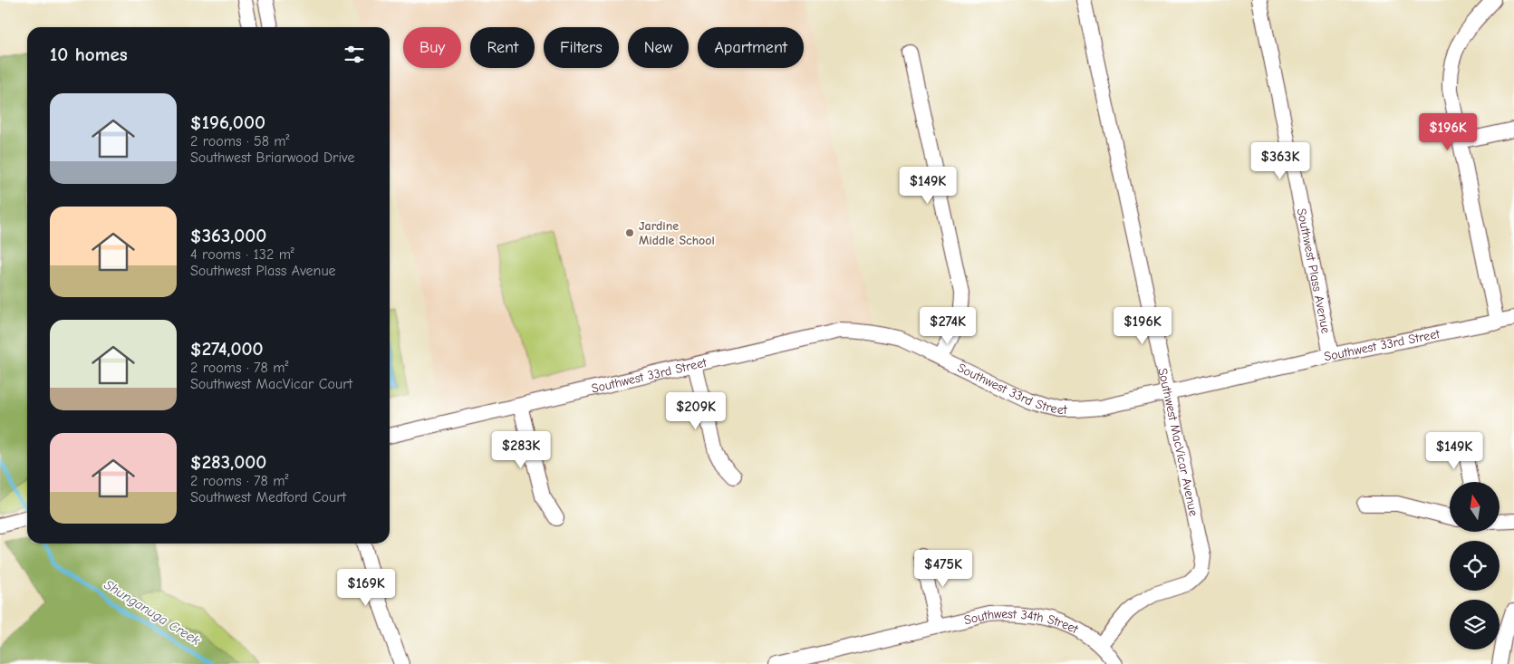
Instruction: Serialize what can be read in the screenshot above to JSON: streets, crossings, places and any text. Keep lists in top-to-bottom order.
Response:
{
  "streets": {
    "street": [
      "Southwest Plass Avenue",
      "Southwest 33rd Street",
      "Southwest MacVicar Avenue",
      "Southwest 34th Street"
    ]
  },
  "crossings": [
    ["Southwest Plass Avenue", "Southwest 33rd Street"],
    ["Southwest 33rd Street", "Southwest MacVicar Avenue"],
    ["Southwest MacVicar Avenue", "Southwest 34th Street"]
  ],
  "water": ["Shunganuga Creek"],
  "places": ["Jardine Middle School"],
  "north": "top",
  "page": {
    "chip": [
      "Buy",
      "Rent",
      "Filters",
      "New",
      "Apartment"
    ],
    "heading": "10 homes",
    "list": [
      {
        "name": "$196,000",
        "note": "2 rooms · 58 m² · Southwest Briarwood Drive"
      },
      {
        "name": "$363,000",
        "note": "4 rooms · 132 m² · Southwest Plass Avenue"
      },
      {
        "name": "$274,000",
        "note": "2 rooms · 78 m² · Southwest MacVicar Court"
      },
      {
        "name": "$283,000",
        "note": "2 rooms · 78 m² · Southwest Medford Court"
      }
    ],
    "price": [
      "$196K",
      "$363K",
      "$149K",
      "$274K",
      "$196K",
      "$209K",
      "$283K",
      "$149K",
      "$475K",
      "$169K"
    ]
  }
}
